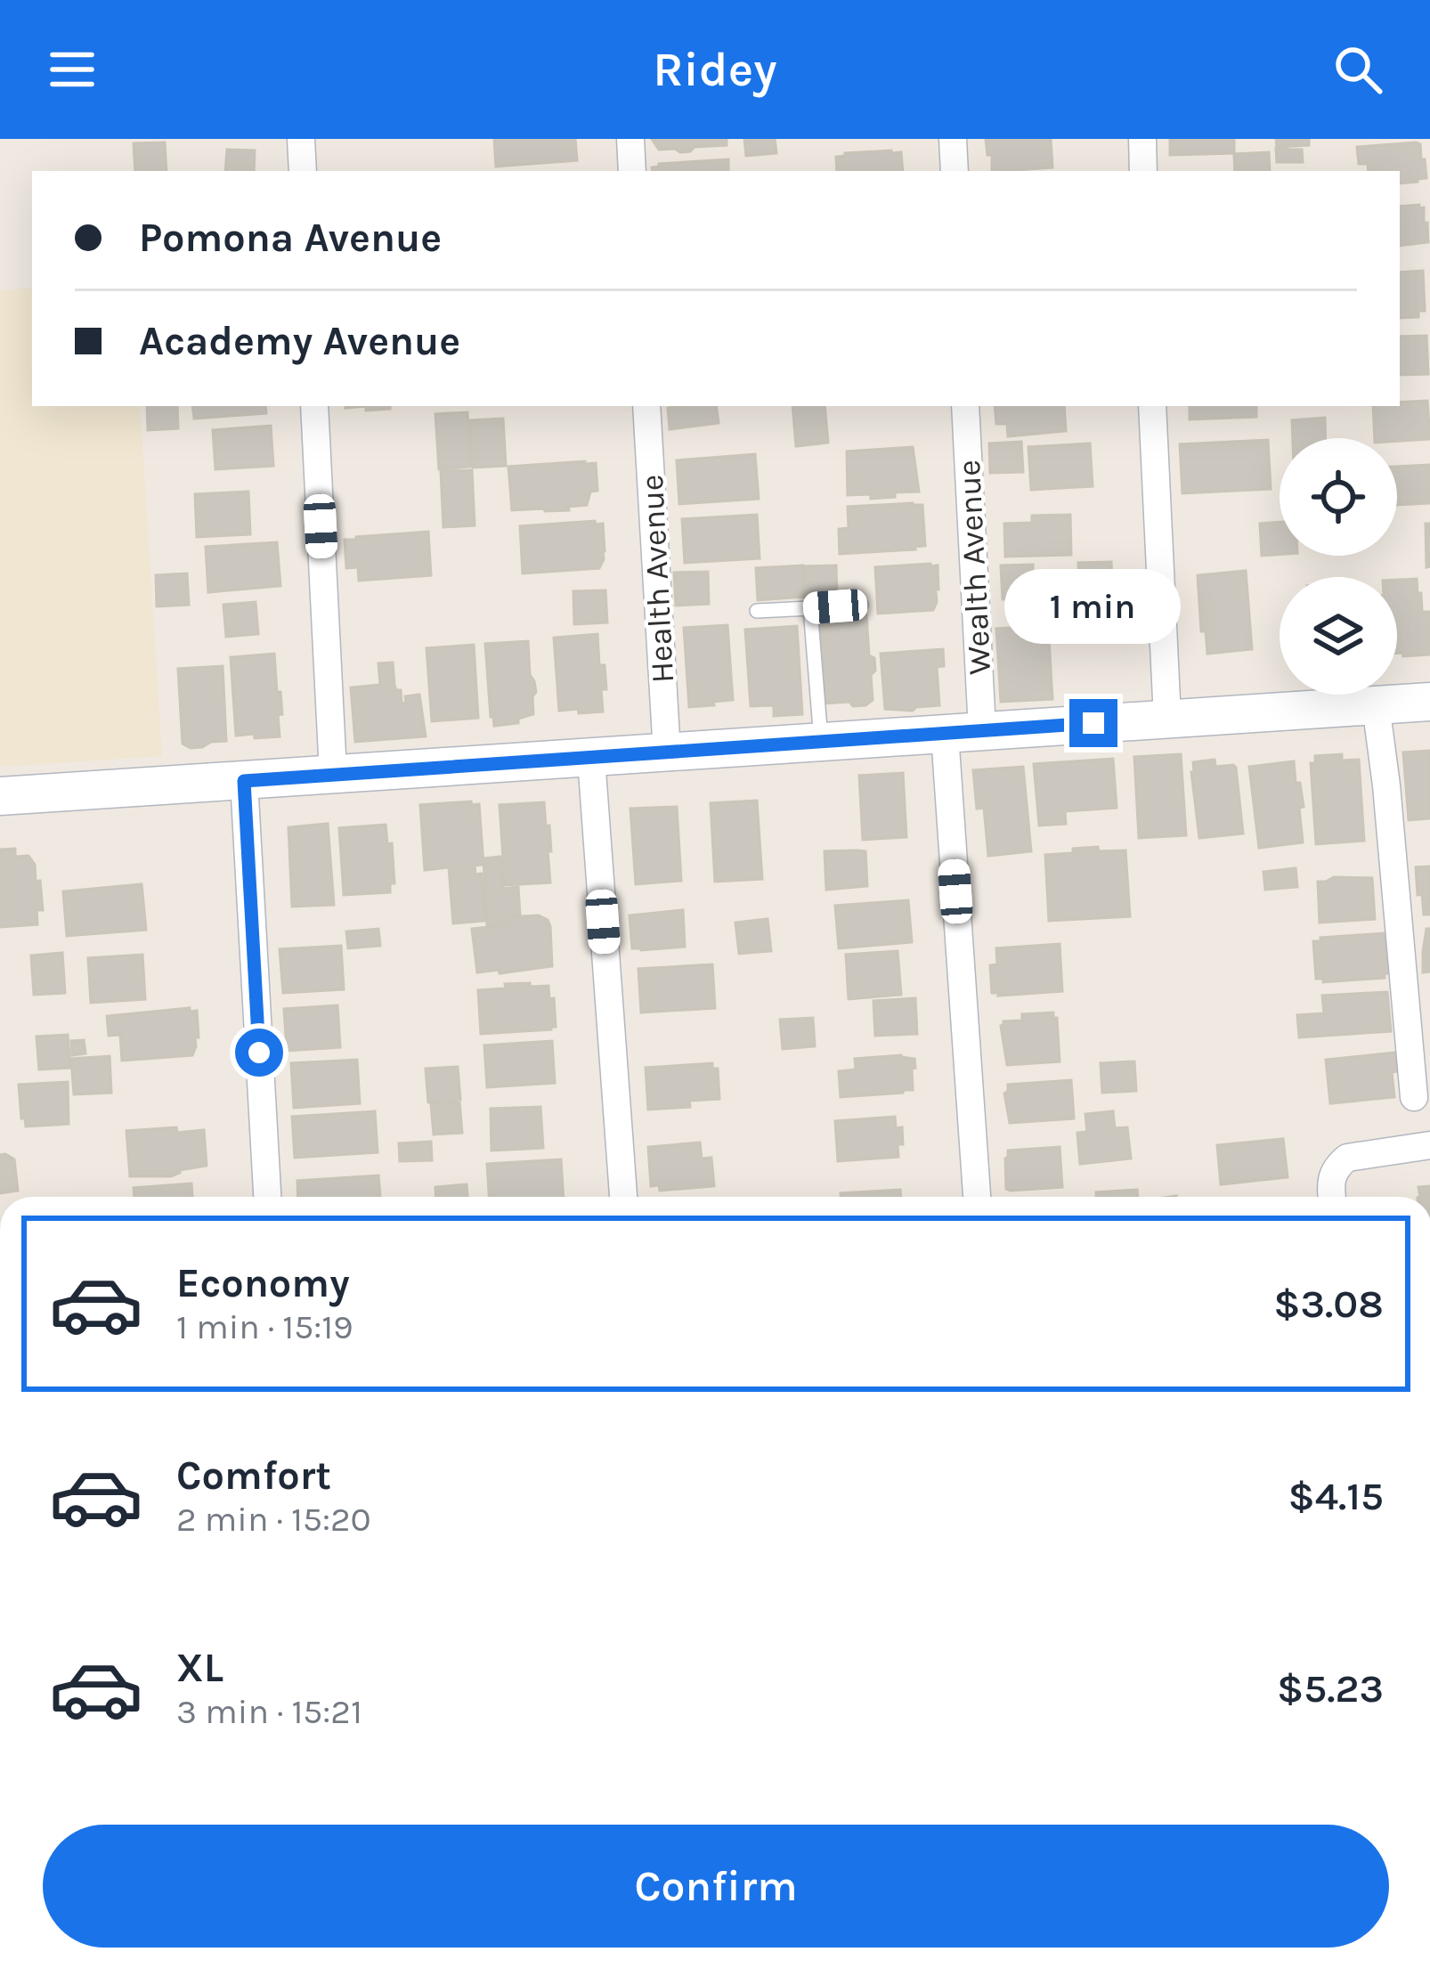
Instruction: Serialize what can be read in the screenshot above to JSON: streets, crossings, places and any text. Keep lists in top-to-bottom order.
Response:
{
  "streets": {
    "street": ["Wealth Avenue", "Health Avenue"]
  },
  "page": {
    "header": "Ridey",
    "banner": ["Pomona Avenue", "Academy Avenue"],
    "bubble": "1 min",
    "list": [
      {
        "name": "Economy",
        "note": "1 min · 15:19",
        "value": "$3.08"
      },
      {
        "name": "Comfort",
        "note": "2 min · 15:20",
        "value": "$4.15"
      },
      {
        "name": "XL",
        "note": "3 min · 15:21",
        "value": "$5.23"
      }
    ],
    "buttons": "Confirm"
  }
}
